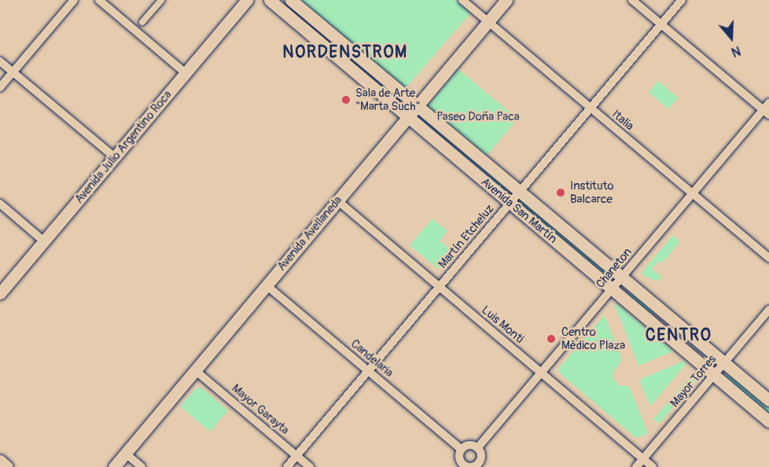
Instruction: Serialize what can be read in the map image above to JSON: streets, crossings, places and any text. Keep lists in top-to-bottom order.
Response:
{
  "streets": {
    "main road": ["Avenida Julio Argentino Roca", "Avenida San Martín", "Avenida Avellaneda"],
    "street": [
      "Italia",
      "Martín Etcheluz",
      "Chaneton",
      "Luis Monti",
      "Candelaria",
      "Mayor Torres",
      "Mayor Garayta"
    ]
  },
  "crossings": [
    ["Italia", "Avenida Avellaneda"],
    ["Italia", "Martín Etcheluz"],
    ["Italia", "Chaneton"],
    ["Avenida San Martín", "Avenida Avellaneda"],
    ["Avenida San Martín", "Martín Etcheluz"],
    ["Avenida San Martín", "Chaneton"],
    ["Avenida San Martín", "Mayor Torres"],
    ["Avenida Avellaneda", "Luis Monti"],
    ["Avenida Avellaneda", "Candelaria"],
    ["Avenida Avellaneda", "Mayor Garayta"],
    ["Martín Etcheluz", "Luis Monti"],
    ["Martín Etcheluz", "Candelaria"],
    ["Martín Etcheluz", "Mayor Garayta"],
    ["Chaneton", "Luis Monti"],
    ["Chaneton", "Candelaria"],
    ["Luis Monti", "Mayor Torres"]
  ],
  "districts": ["NORDENSTROM", "CENTRO"],
  "parks": ["Paseo Doña Paca"],
  "places": ["Sala de Arte \"Marta Such\"", "Instituto Balcarce", "Centro Médico Plaza"],
  "north": "bottom"
}
